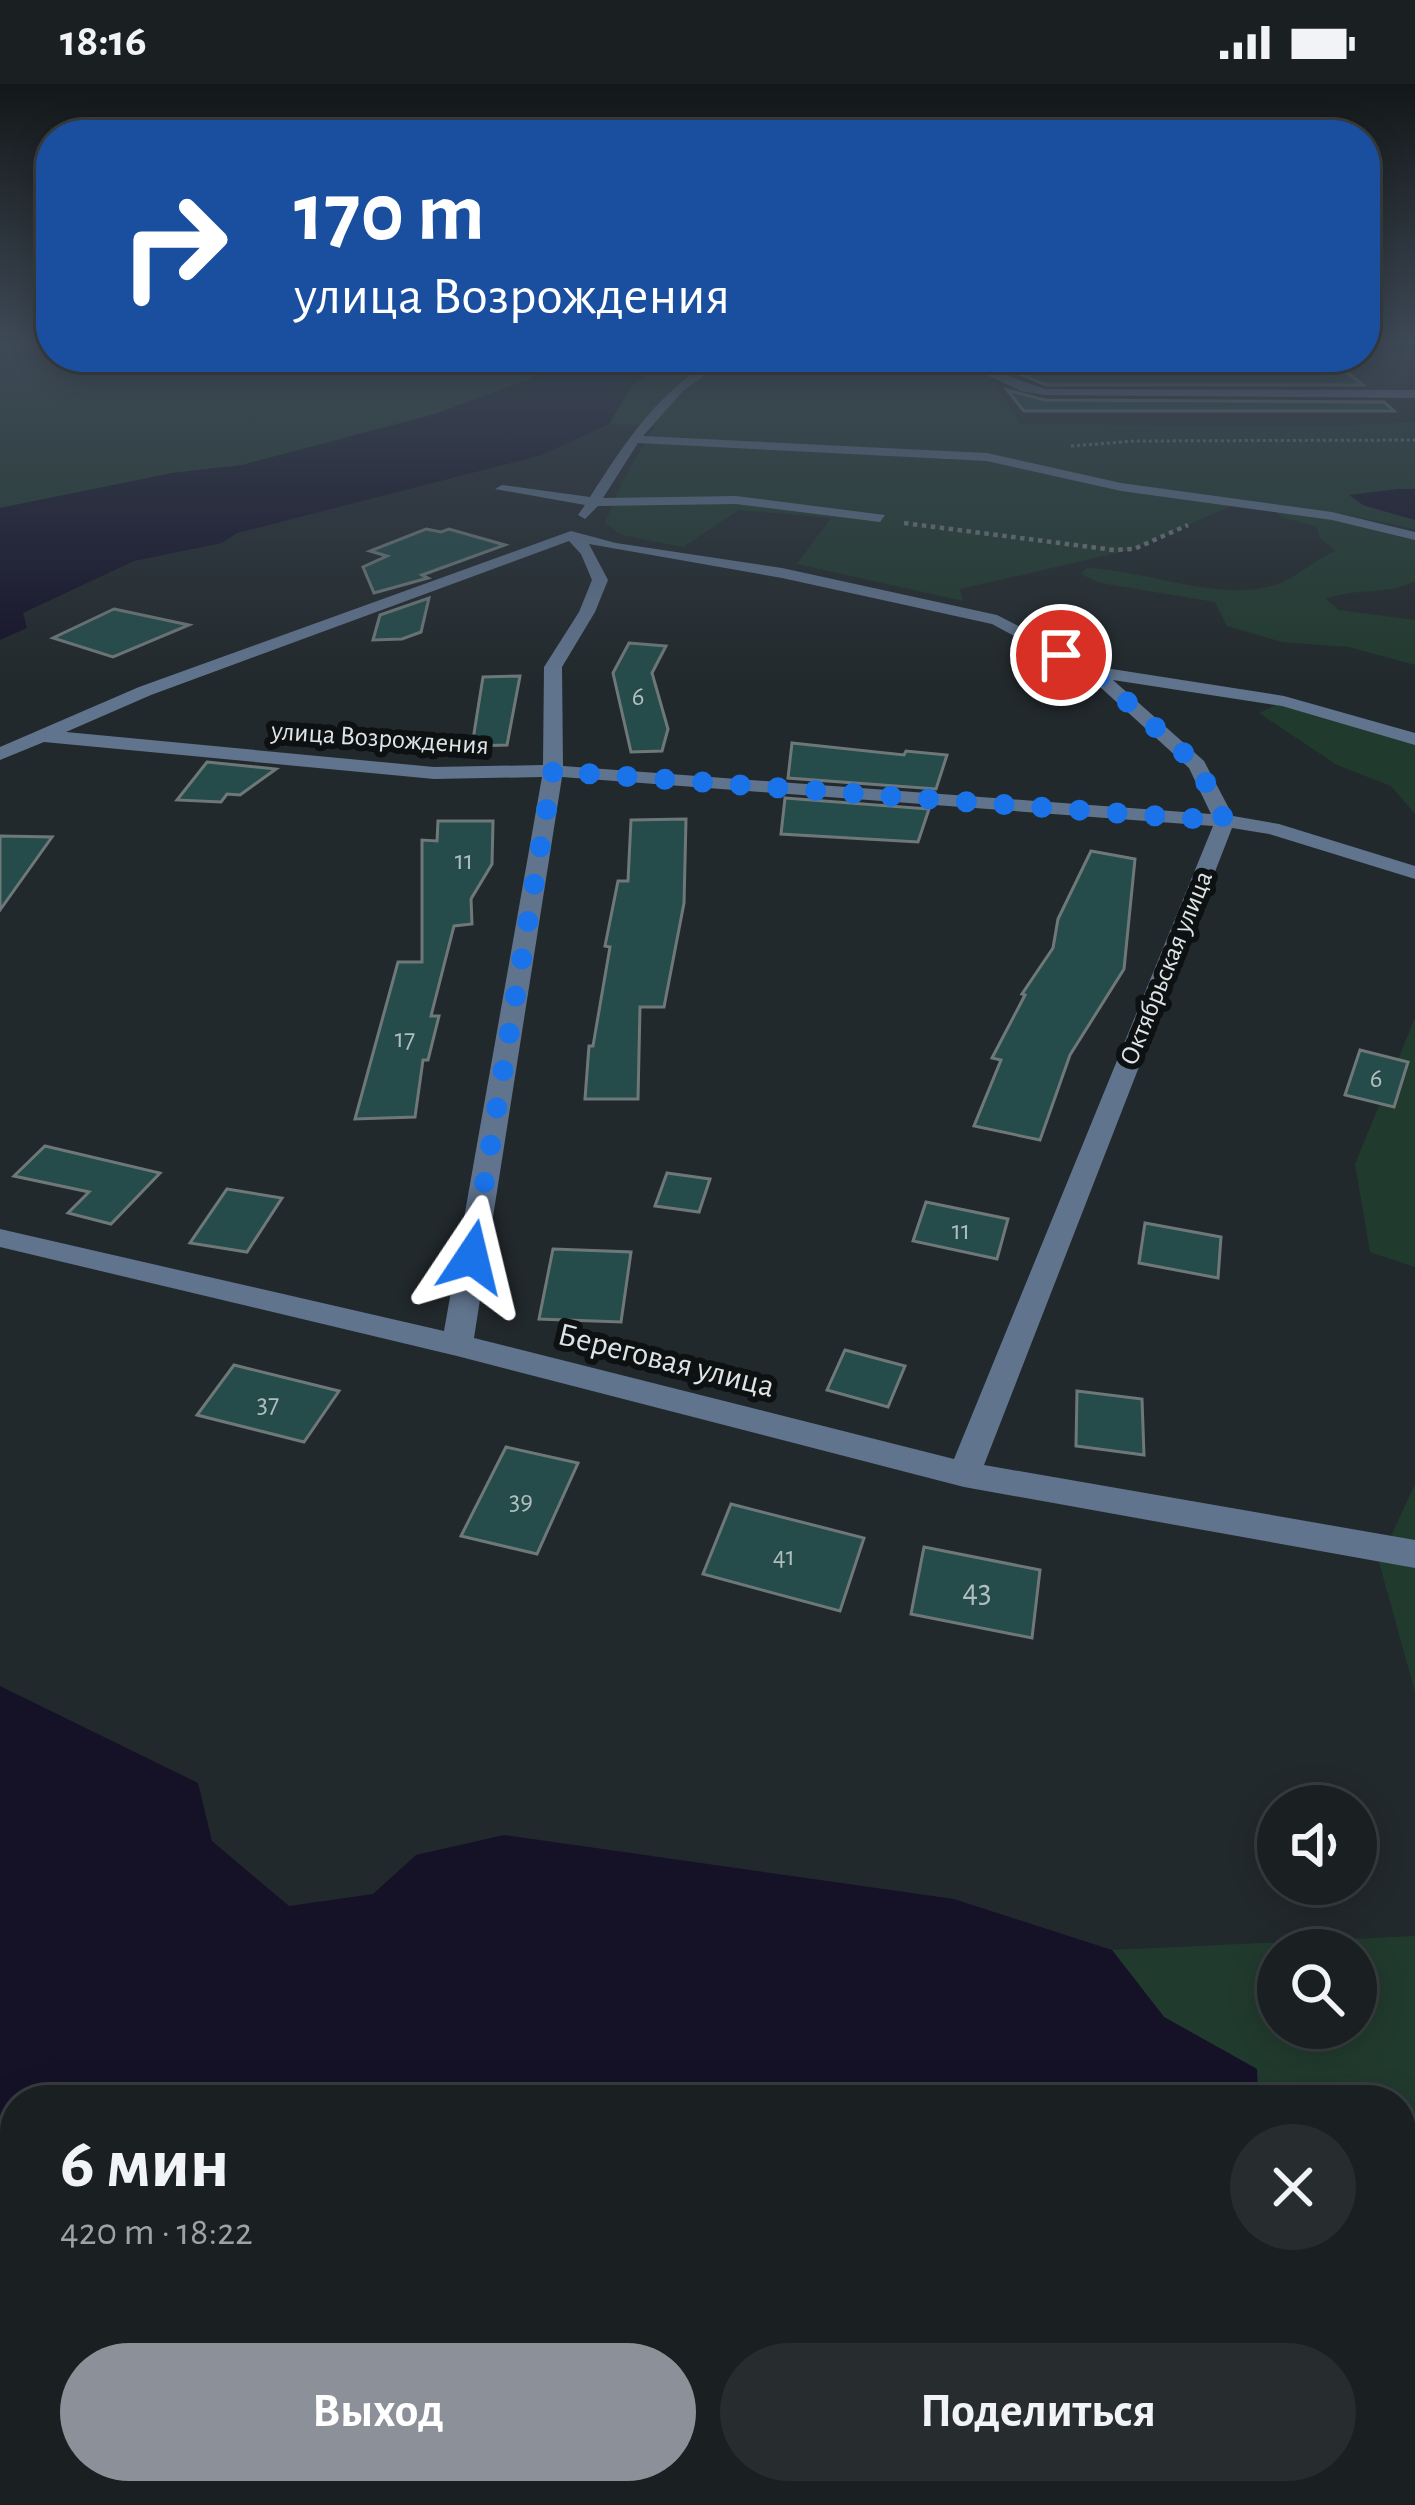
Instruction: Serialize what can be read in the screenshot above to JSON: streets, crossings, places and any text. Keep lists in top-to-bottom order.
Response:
{
  "streets": {
    "street": ["улица Возрождения", "Октябрьская улица", "Береговая улица"]
  },
  "crossings": [
    ["улица Возрождения", "Октябрьская улица"],
    ["Октябрьская улица", "Береговая улица"]
  ],
  "house_numbers": [
    "6",
    "11",
    "17",
    "6",
    "11",
    "37",
    "39",
    "41",
    "43"
  ],
  "page": {
    "status": "18:16",
    "turn": ["170 m", "улица Возрождения"],
    "heading": ["6 мин", "420 m · 18:22"],
    "buttons": ["Выход", "Поделиться"]
  }
}
